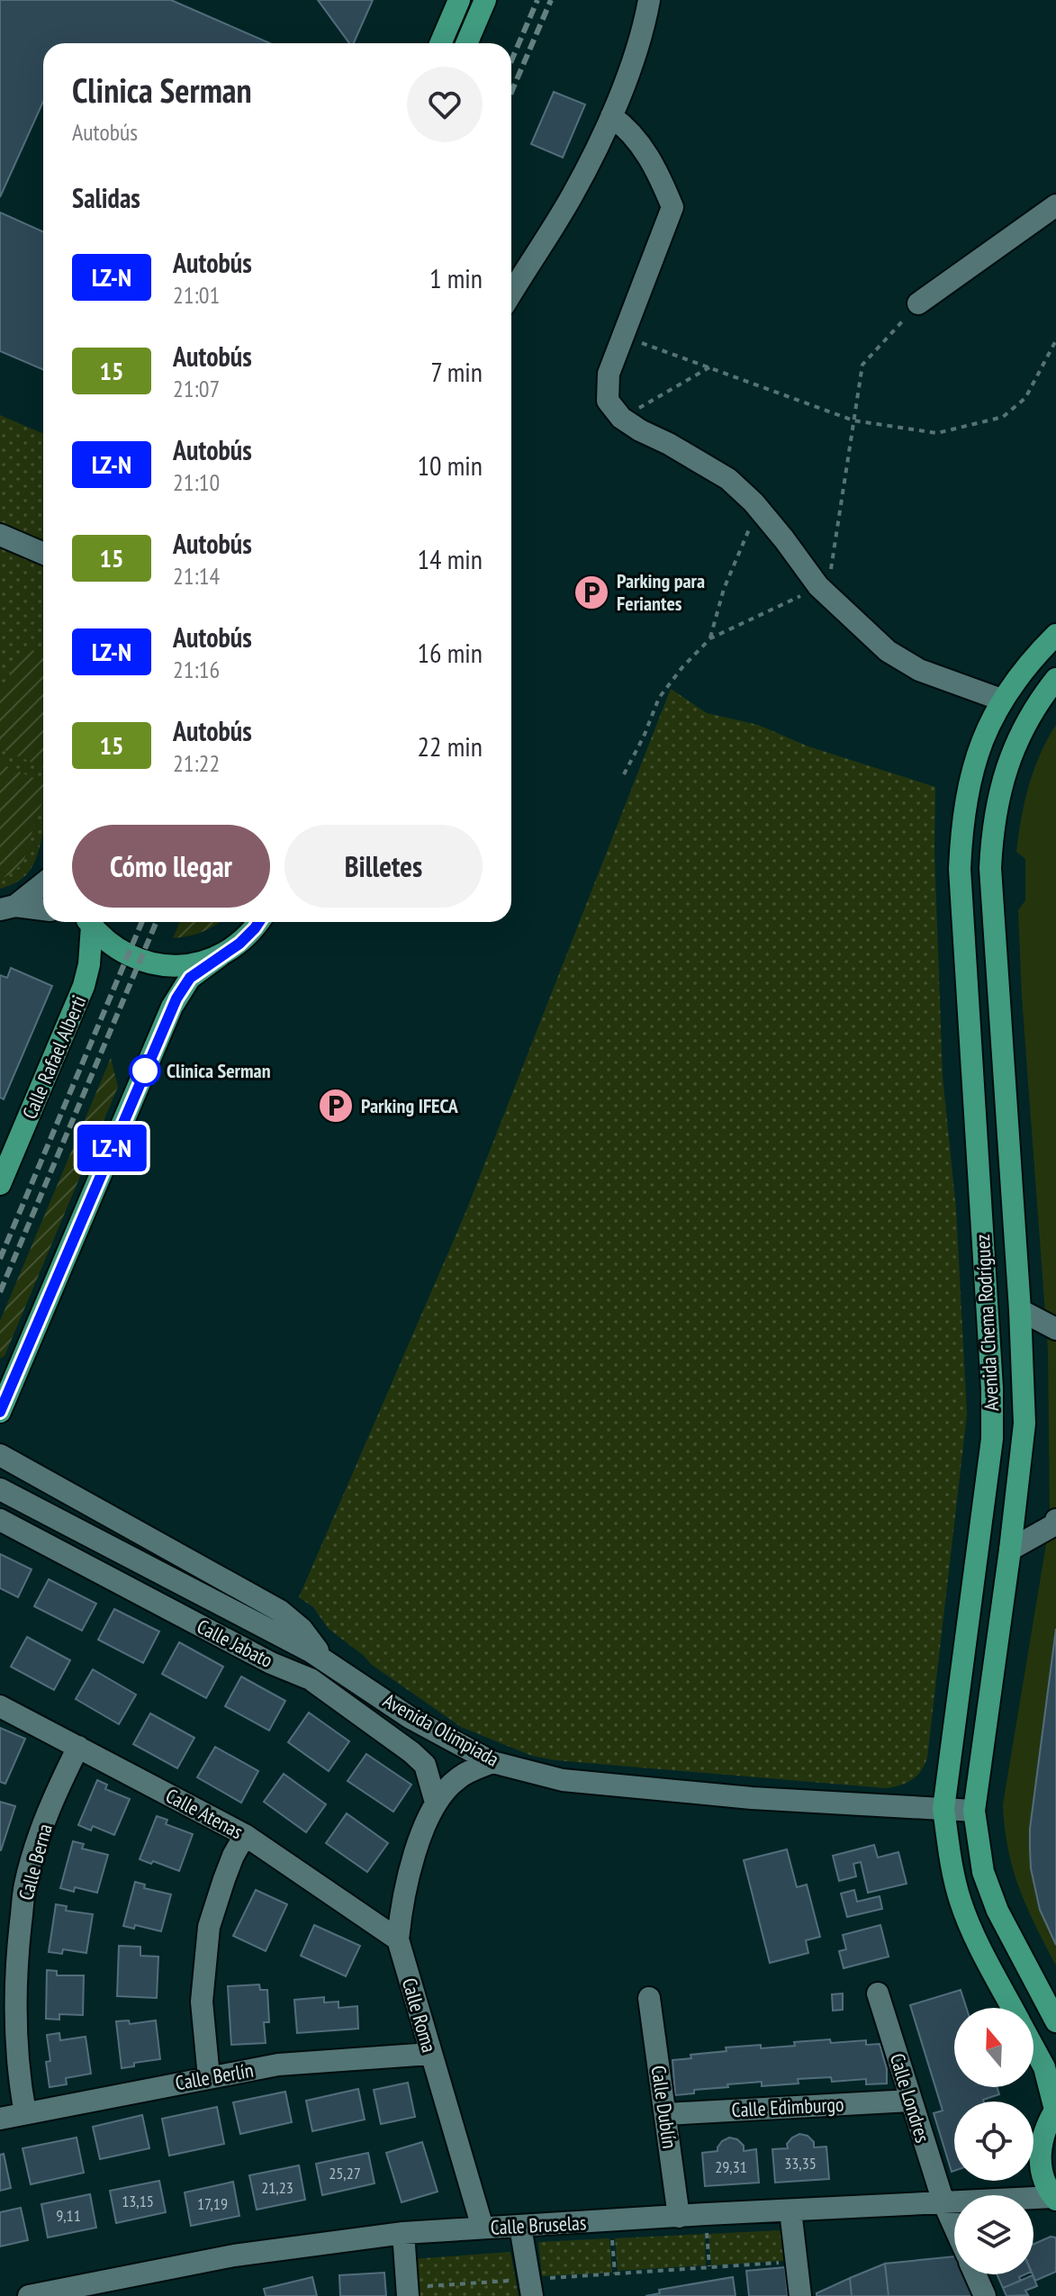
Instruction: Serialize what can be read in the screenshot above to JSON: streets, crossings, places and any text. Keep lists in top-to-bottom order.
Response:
{
  "streets": {
    "main road": ["Calle Rafael Alberti", "Avenida Chema Rodríguez"],
    "street": [
      "Calle Jabato",
      "Avenida Olimpiada",
      "Calle Atenas",
      "Calle Berna",
      "Calle Roma",
      "Calle Berlín",
      "Calle Londres",
      "Calle Dublín",
      "Calle Edimburgo",
      "Calle Bruselas"
    ]
  },
  "crossings": [
    ["Avenida Chema Rodríguez", "Avenida Olimpiada"],
    ["Calle Jabato", "Calle Roma"],
    ["Calle Atenas", "Calle Berna"],
    ["Calle Atenas", "Calle Roma"],
    ["Calle Berna", "Calle Berlín"],
    ["Calle Roma", "Calle Berlín"],
    ["Calle Roma", "Calle Bruselas"],
    ["Calle Londres", "Calle Edimburgo"],
    ["Calle Londres", "Calle Bruselas"],
    ["Calle Dublín", "Calle Edimburgo"],
    ["Calle Dublín", "Calle Bruselas"]
  ],
  "places": {
    "parking": ["Parking para Feriantes", "Parking IFECA"],
    "other": ["Clinica Serman"]
  },
  "lines": ["bus line LZ-N"],
  "house_numbers": [
    "33,35",
    "29,31",
    "25,27",
    "21,23",
    "13,15",
    "17,19",
    "9,11"
  ],
  "north": "top",
  "page": {
    "on_map": "LZ-N",
    "heading": [
      ["Clinica Serman", "Autobús"],
      "Salidas"
    ],
    "list": [
      {
        "mark": "LZ-N",
        "name": "Autobús",
        "note": "21:01",
        "value": "1 min"
      },
      {
        "mark": "15",
        "name": "Autobús",
        "note": "21:07",
        "value": "7 min"
      },
      {
        "mark": "LZ-N",
        "name": "Autobús",
        "note": "21:10",
        "value": "10 min"
      },
      {
        "mark": "15",
        "name": "Autobús",
        "note": "21:14",
        "value": "14 min"
      },
      {
        "mark": "LZ-N",
        "name": "Autobús",
        "note": "21:16",
        "value": "16 min"
      },
      {
        "mark": "15",
        "name": "Autobús",
        "note": "21:22",
        "value": "22 min"
      }
    ],
    "buttons": ["Cómo llegar", "Billetes"]
  }
}
